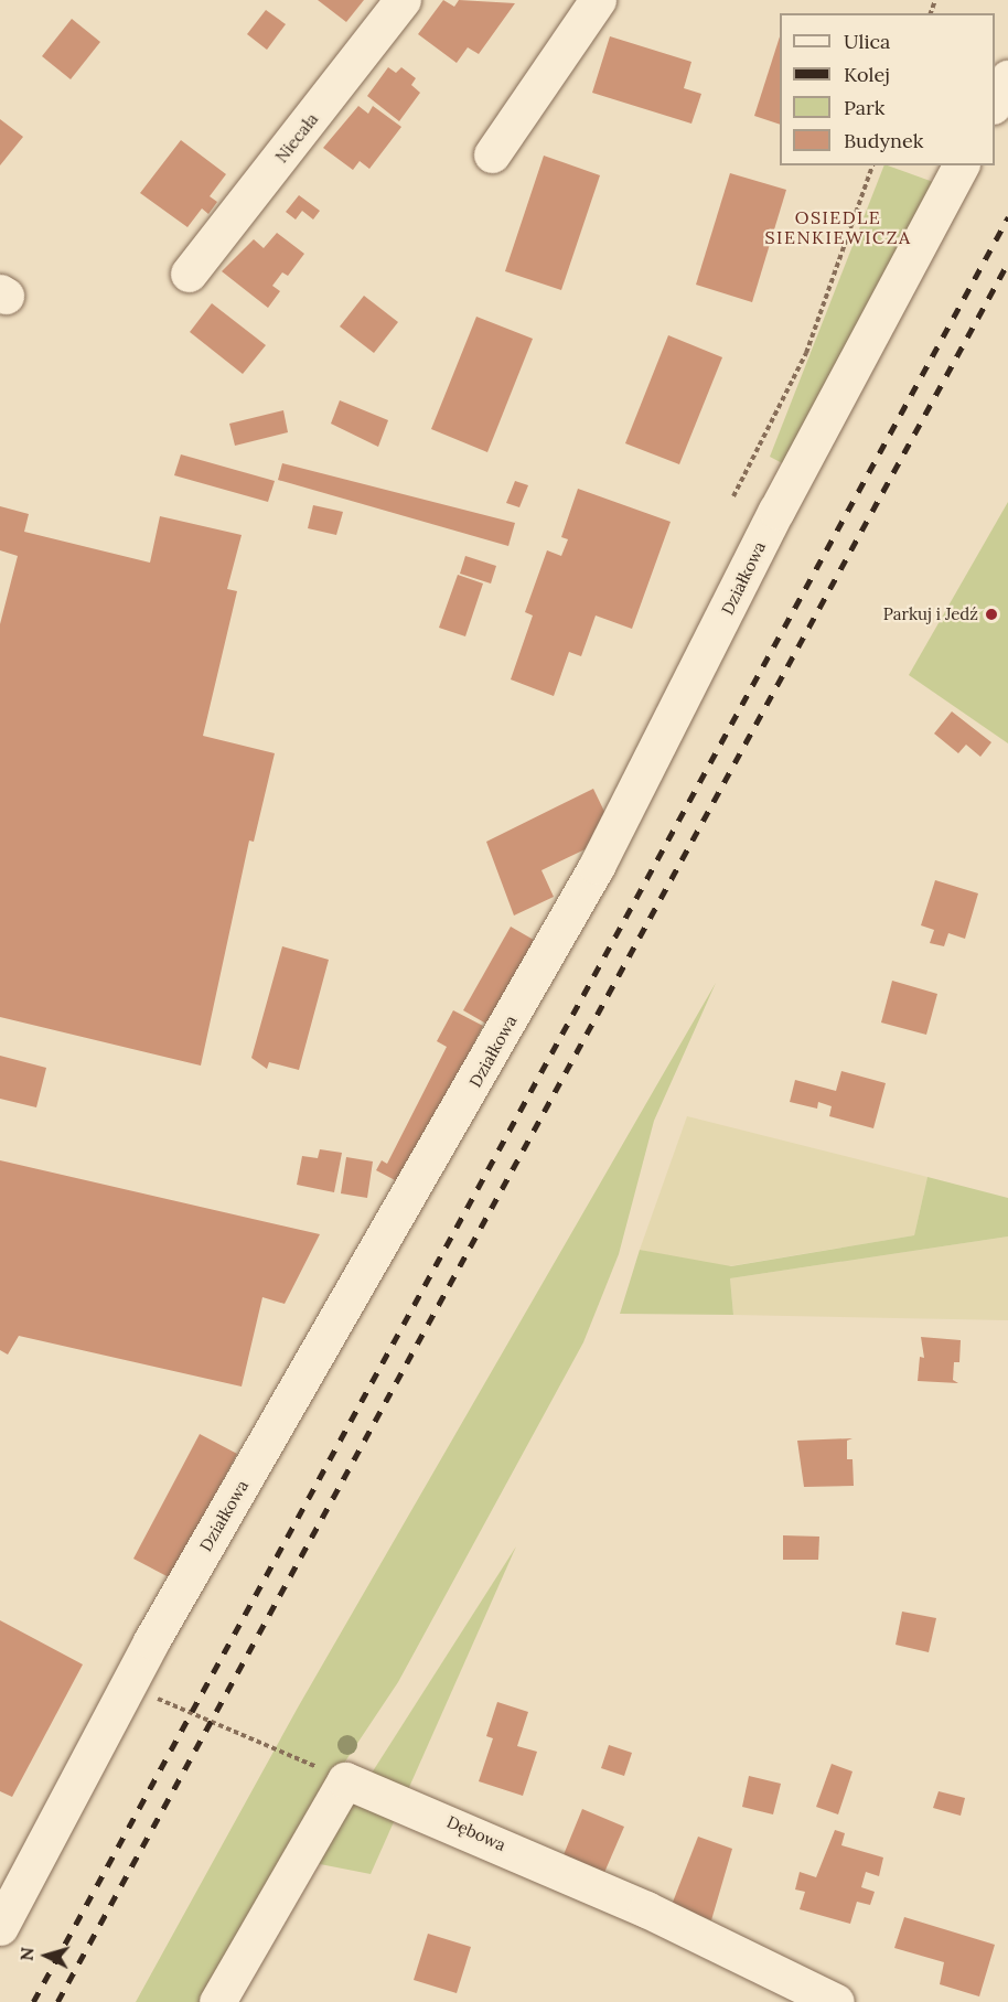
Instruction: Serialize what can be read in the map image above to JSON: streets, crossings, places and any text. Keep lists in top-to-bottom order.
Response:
{
  "streets": {
    "street": ["Niecała", "Działkowa", "Dębowa"]
  },
  "districts": ["OSIEDLE SIENKIEWICZA"],
  "places": ["Parkuj i Jedź"],
  "legend": [
    "Ulica",
    "Kolej",
    "Park",
    "Budynek"
  ],
  "north": "left"
}
